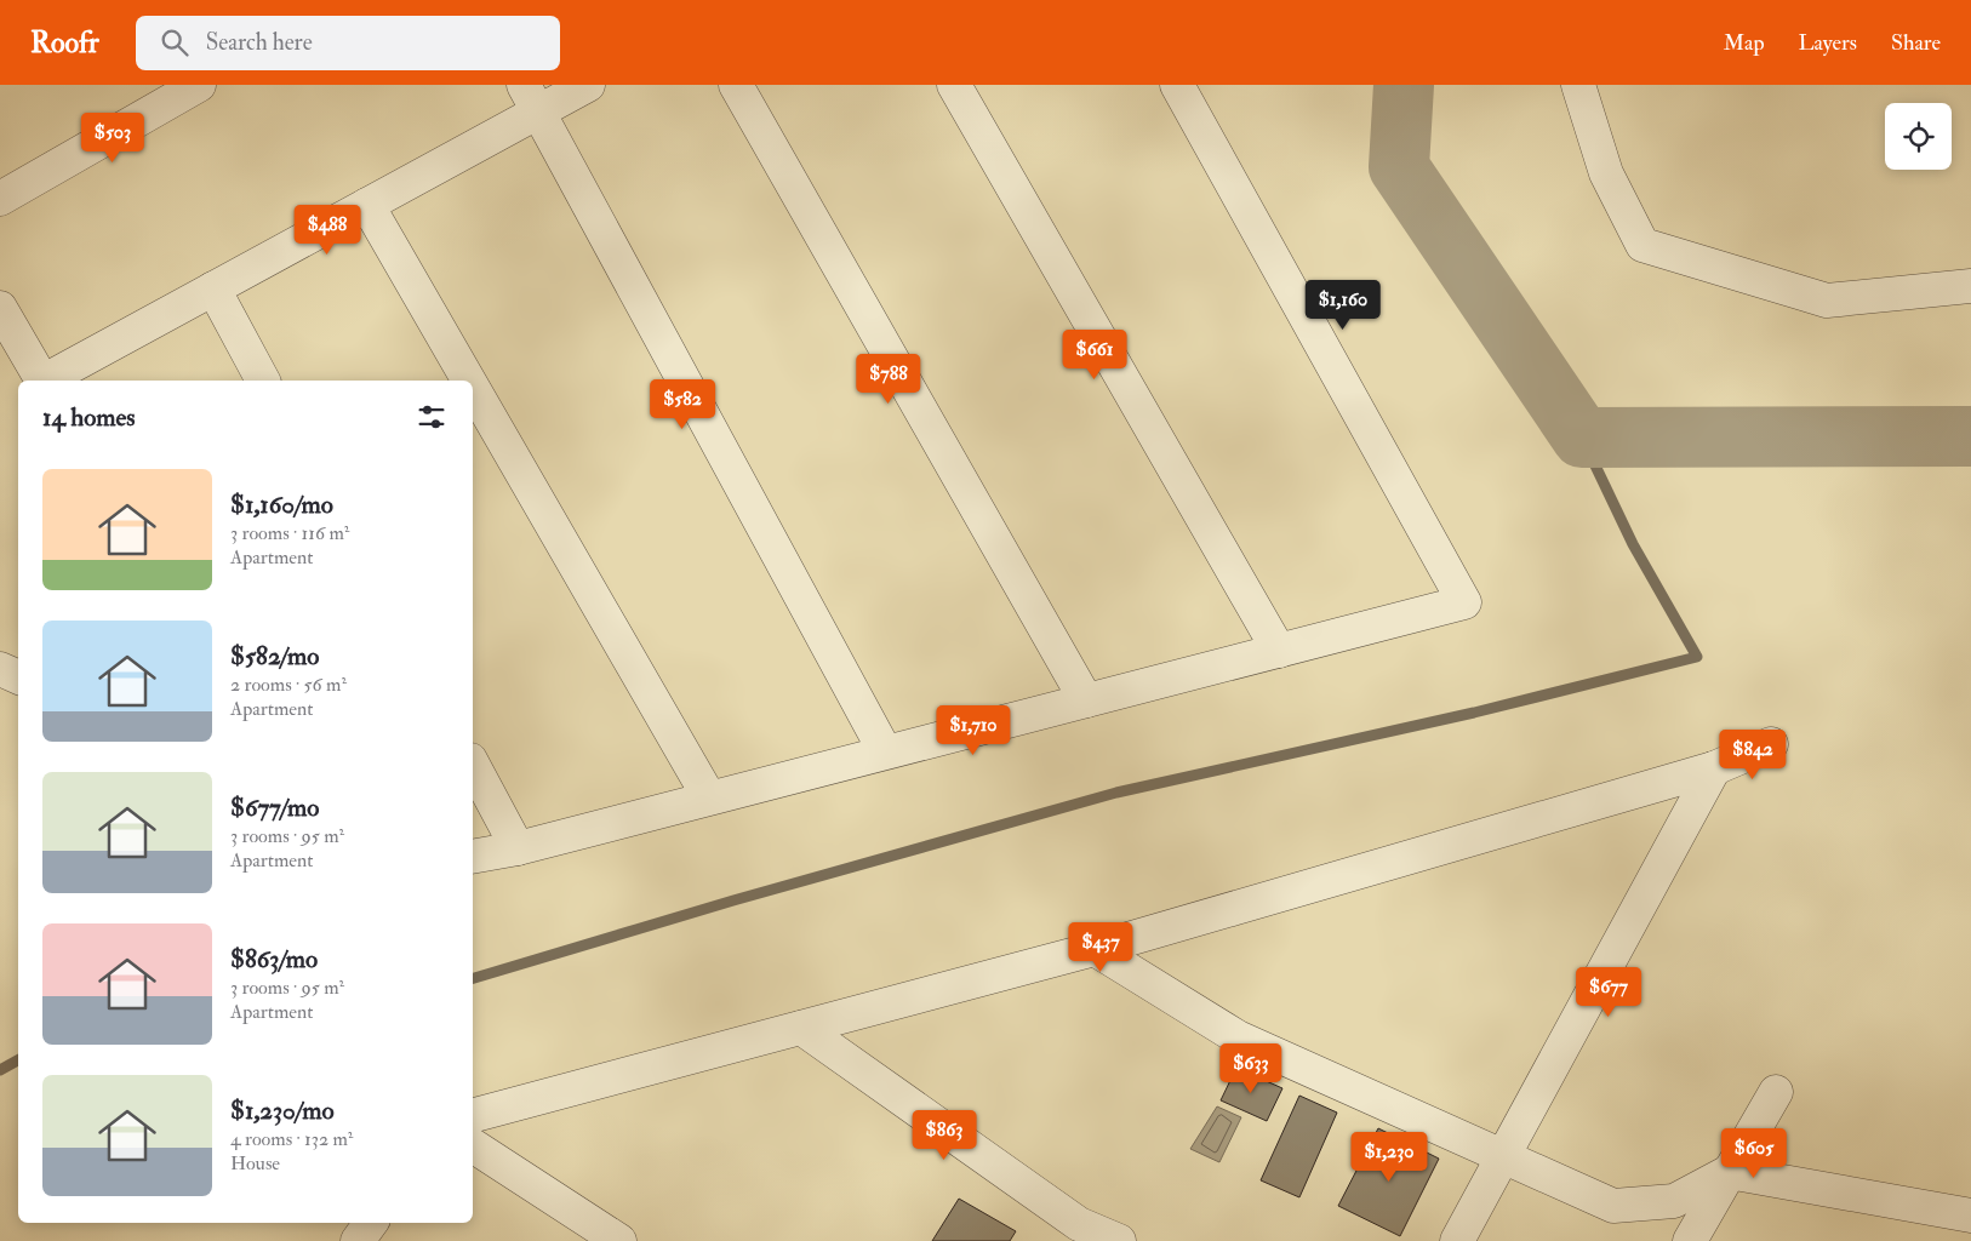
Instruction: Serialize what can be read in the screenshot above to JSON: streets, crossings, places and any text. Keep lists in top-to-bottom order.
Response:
{
  "page": {
    "header": "Roofr",
    "search": "Search here",
    "nav": ["Map", "Layers", "Share"],
    "price": [
      "$503",
      "$488",
      "$1,160",
      "$661",
      "$788",
      "$582",
      "$1,710",
      "$842",
      "$437",
      "$677",
      "$633",
      "$863",
      "$605",
      "$1,230"
    ],
    "heading": "14 homes",
    "list": [
      {
        "name": "$1,160/mo",
        "note": "3 rooms · 116 m² · Apartment"
      },
      {
        "name": "$582/mo",
        "note": "2 rooms · 56 m² · Apartment"
      },
      {
        "name": "$677/mo",
        "note": "3 rooms · 95 m² · Apartment"
      },
      {
        "name": "$863/mo",
        "note": "3 rooms · 95 m² · Apartment"
      },
      {
        "name": "$1,230/mo",
        "note": "4 rooms · 132 m² · House"
      }
    ]
  }
}
